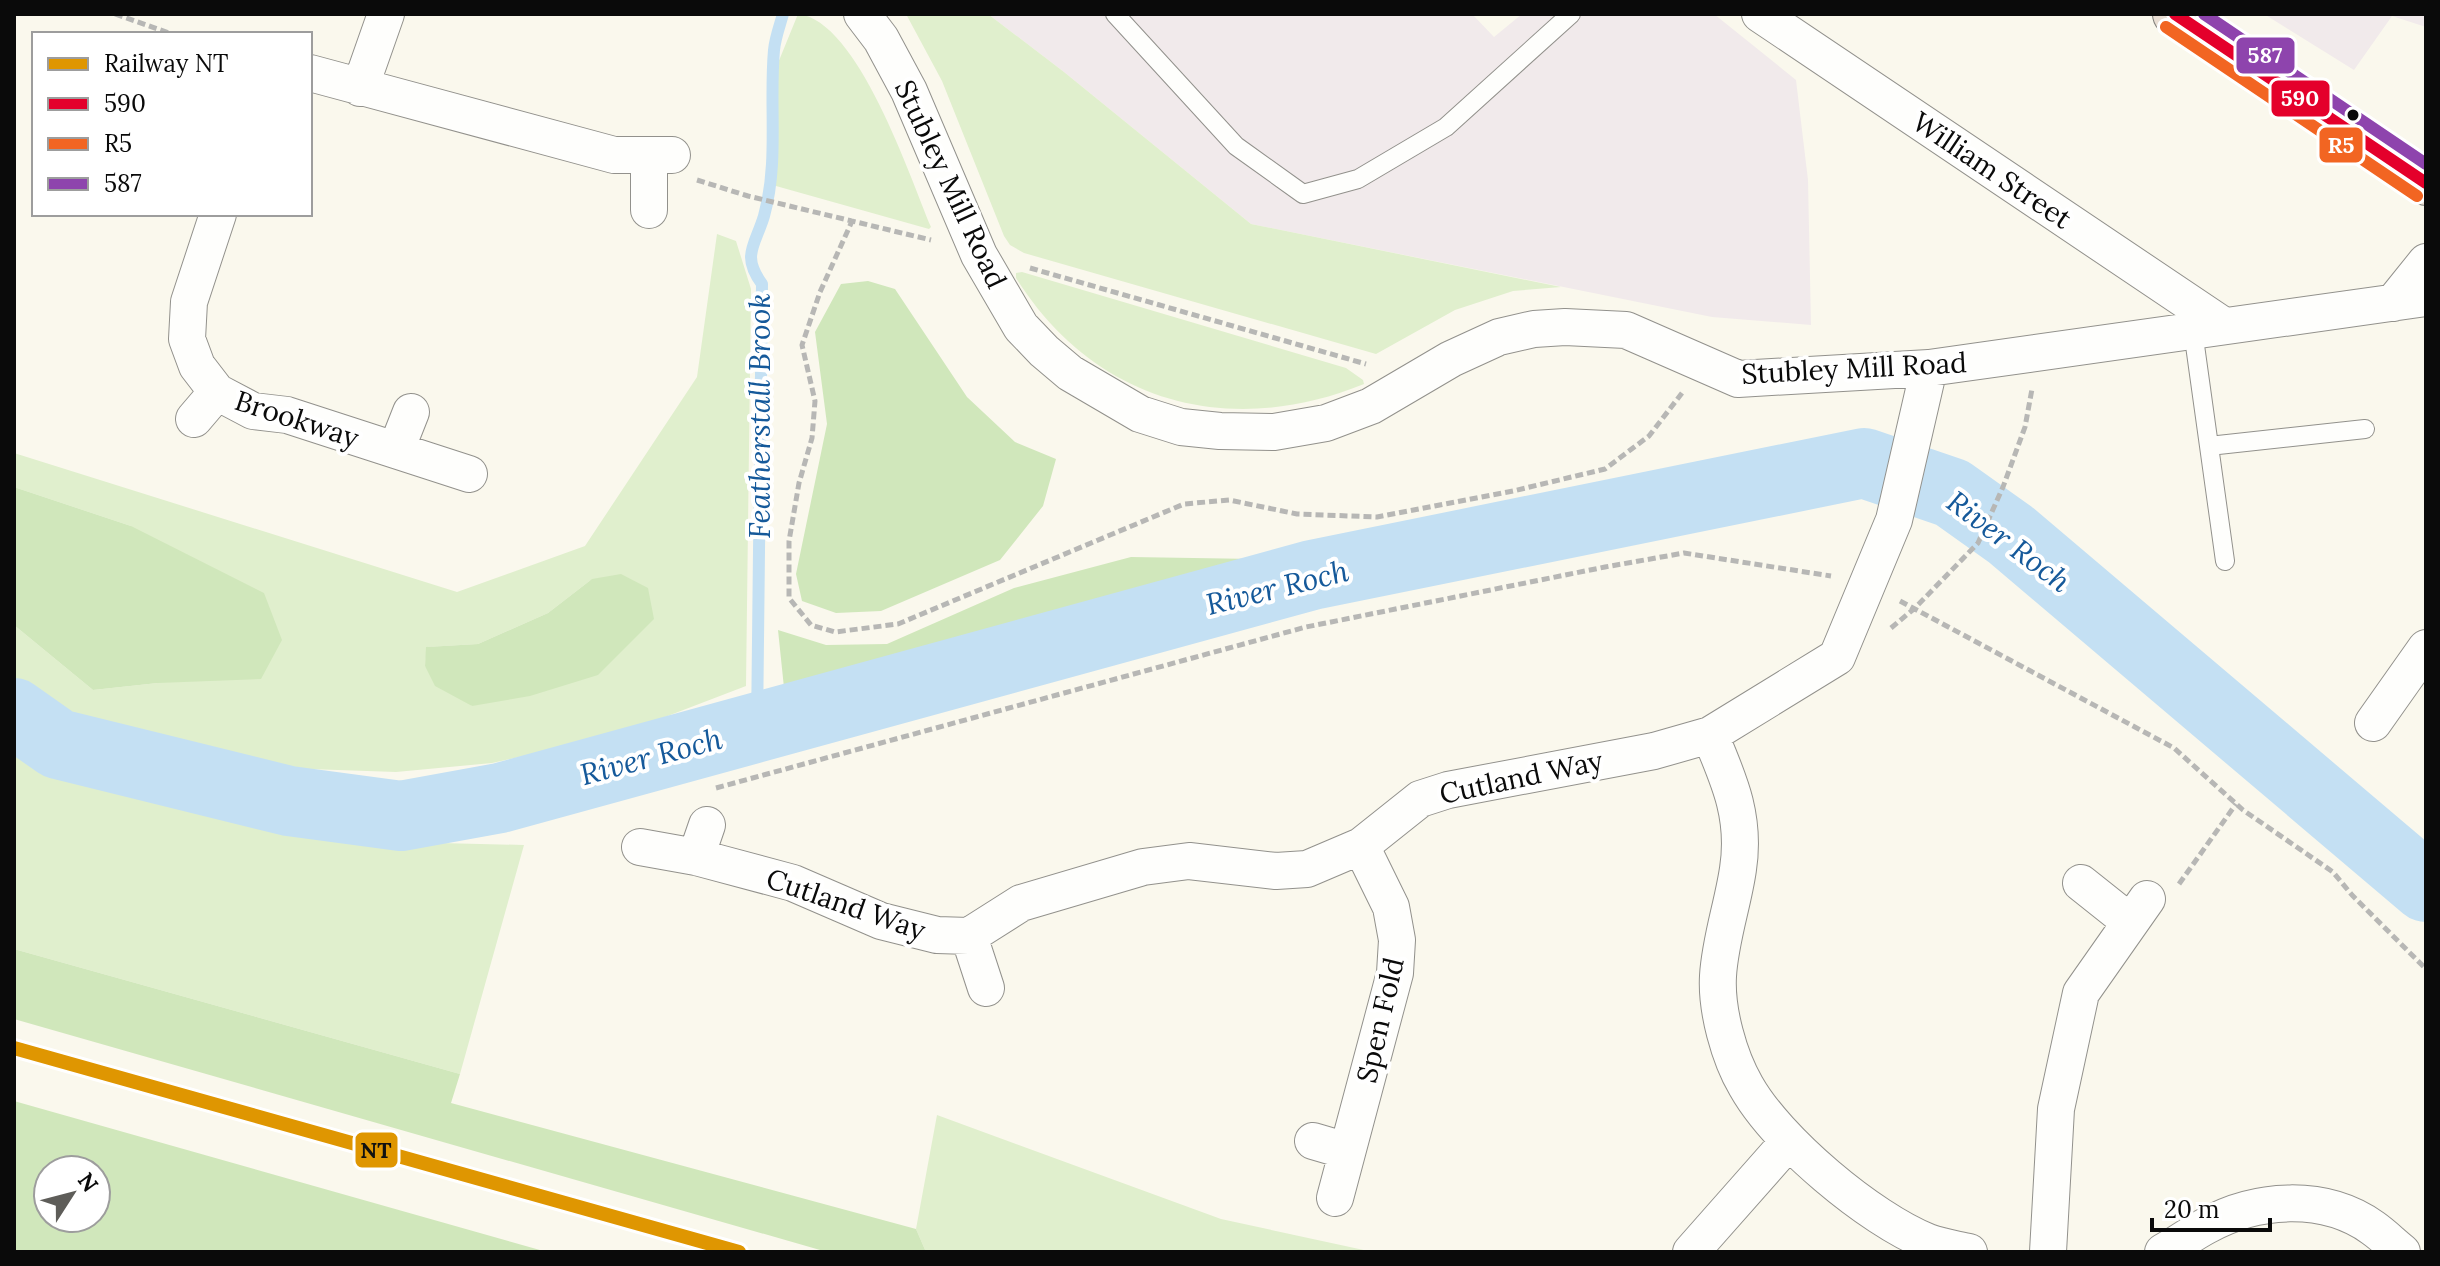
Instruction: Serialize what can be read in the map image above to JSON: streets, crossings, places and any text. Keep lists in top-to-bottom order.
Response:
{
  "streets": {
    "street": [
      "William Street",
      "Stubley Mill Road",
      "Brookway",
      "Cutland Way",
      "Spen Fold"
    ]
  },
  "crossings": [
    ["William Street", "Stubley Mill Road"],
    ["Cutland Way", "Spen Fold"]
  ],
  "water": ["Featherstall Brook", "River Roch"],
  "lines": [
    "transit line 590",
    "transit line 587",
    "transit line R5",
    "rail line NT"
  ],
  "legend": [
    "Railway NT",
    "590",
    "R5",
    "587"
  ],
  "scale_bar": "20 m",
  "north": "top right"
}
